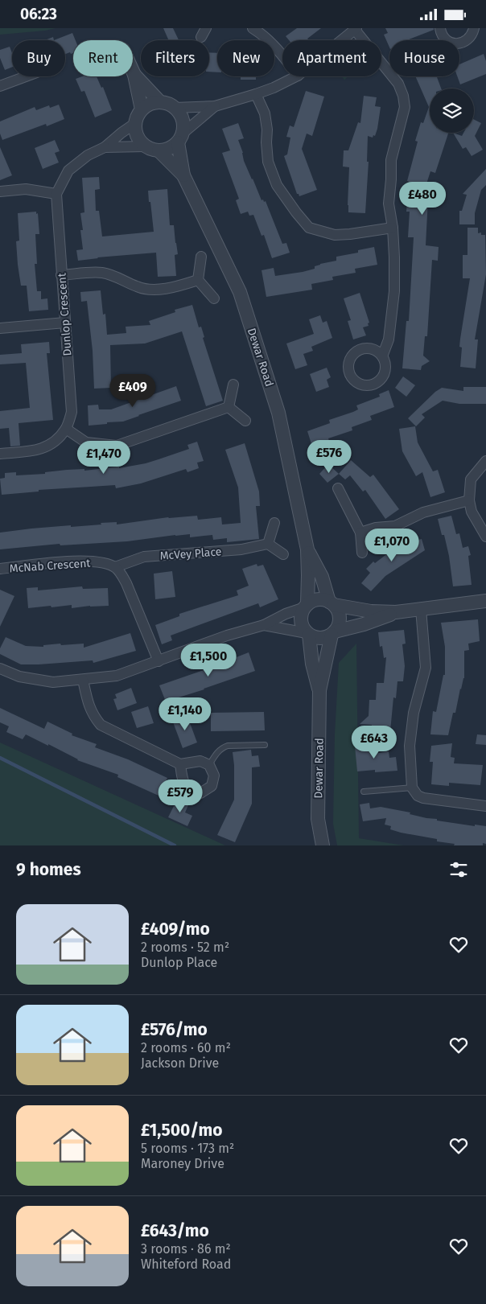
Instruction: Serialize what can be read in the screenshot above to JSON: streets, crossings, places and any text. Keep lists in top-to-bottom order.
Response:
{
  "streets": {
    "street": [
      "Dunlop Crescent",
      "Dewar Road",
      "McVey Place",
      "McNab Crescent"
    ]
  },
  "crossings": [
    ["McVey Place", "McNab Crescent"]
  ],
  "page": {
    "status": "06:23",
    "chip": [
      "Buy",
      "Rent",
      "Filters",
      "New",
      "Apartment",
      "House"
    ],
    "price": [
      "£480",
      "£409",
      "£576",
      "£1,470",
      "£1,070",
      "£1,500",
      "£1,140",
      "£643",
      "£579"
    ],
    "heading": "9 homes",
    "list": [
      {
        "name": "£409/mo",
        "note": "2 rooms · 52 m² · Dunlop Place"
      },
      {
        "name": "£576/mo",
        "note": "2 rooms · 60 m² · Jackson Drive"
      },
      {
        "name": "£1,500/mo",
        "note": "5 rooms · 173 m² · Maroney Drive"
      },
      {
        "name": "£643/mo",
        "note": "3 rooms · 86 m² · Whiteford Road"
      }
    ]
  }
}
